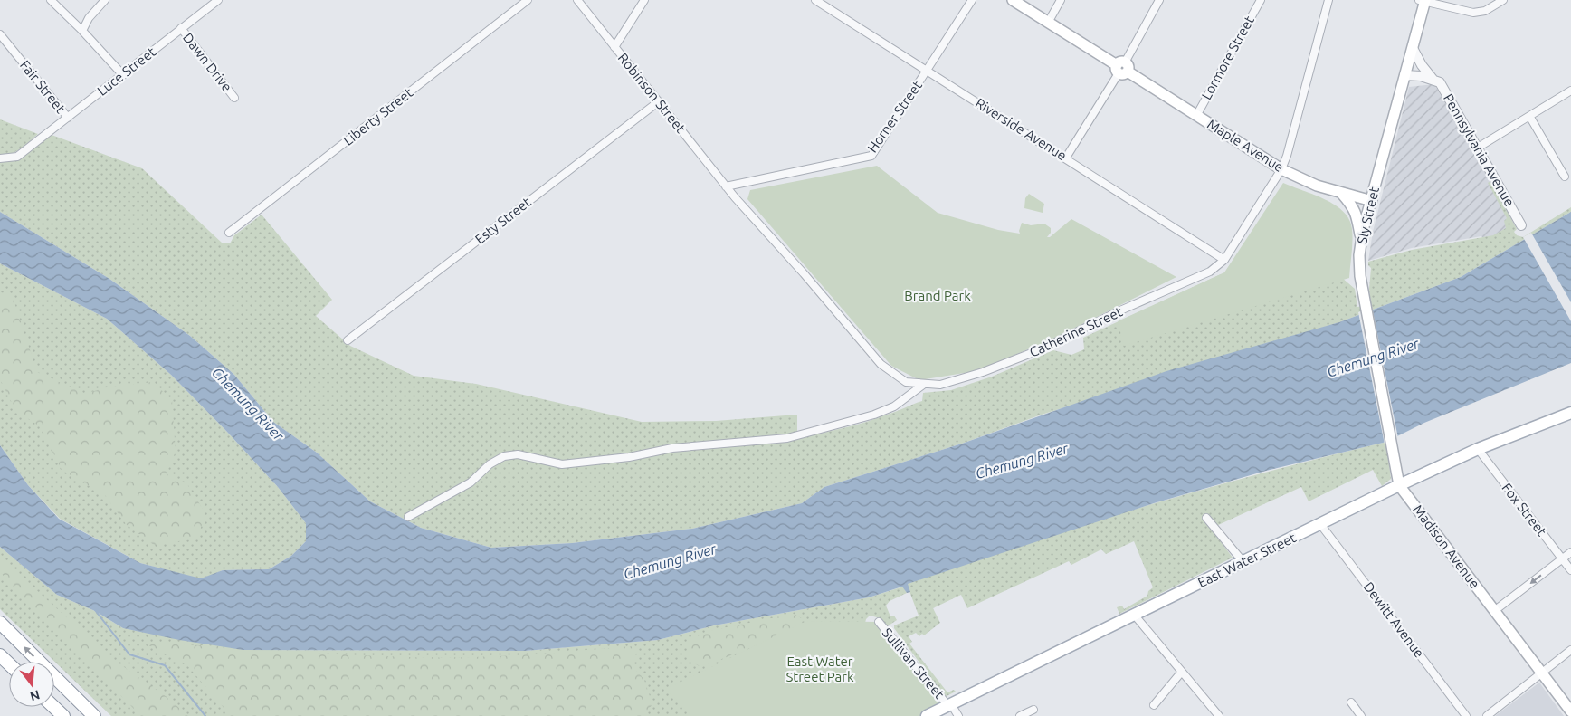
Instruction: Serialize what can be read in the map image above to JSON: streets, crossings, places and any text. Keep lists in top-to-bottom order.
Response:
{
  "streets": {
    "main road": [
      "Maple Avenue",
      "Sly Street",
      "Madison Avenue",
      "East Water Street"
    ],
    "street": [
      "Lormore Street",
      "Dawn Drive",
      "Luce Street",
      "Fair Street",
      "Robinson Street",
      "Liberty Street",
      "Horner Street",
      "Riverside Avenue",
      "Pennsylvania Avenue",
      "Esty Street",
      "Catherine Street",
      "Fox Street",
      "Dewitt Avenue",
      "Sullivan Street"
    ]
  },
  "crossings": [
    ["Lormore Street", "Maple Avenue"],
    ["Dawn Drive", "Luce Street"],
    ["Luce Street", "Fair Street"],
    ["Robinson Street", "Horner Street"],
    ["Robinson Street", "Esty Street"],
    ["Robinson Street", "Catherine Street"],
    ["Horner Street", "Riverside Avenue"],
    ["Horner Street", "Catherine Street"],
    ["Riverside Avenue", "Catherine Street"],
    ["Maple Avenue", "Sly Street"],
    ["Maple Avenue", "Catherine Street"],
    ["Sly Street", "Madison Avenue"],
    ["Fox Street", "East Water Street"],
    ["Madison Avenue", "East Water Street"],
    ["East Water Street", "Dewitt Avenue"],
    ["East Water Street", "Sullivan Street"]
  ],
  "water": ["Chemung River"],
  "parks": ["Brand Park", "East Water Street Park"],
  "north": "bottom"
}
